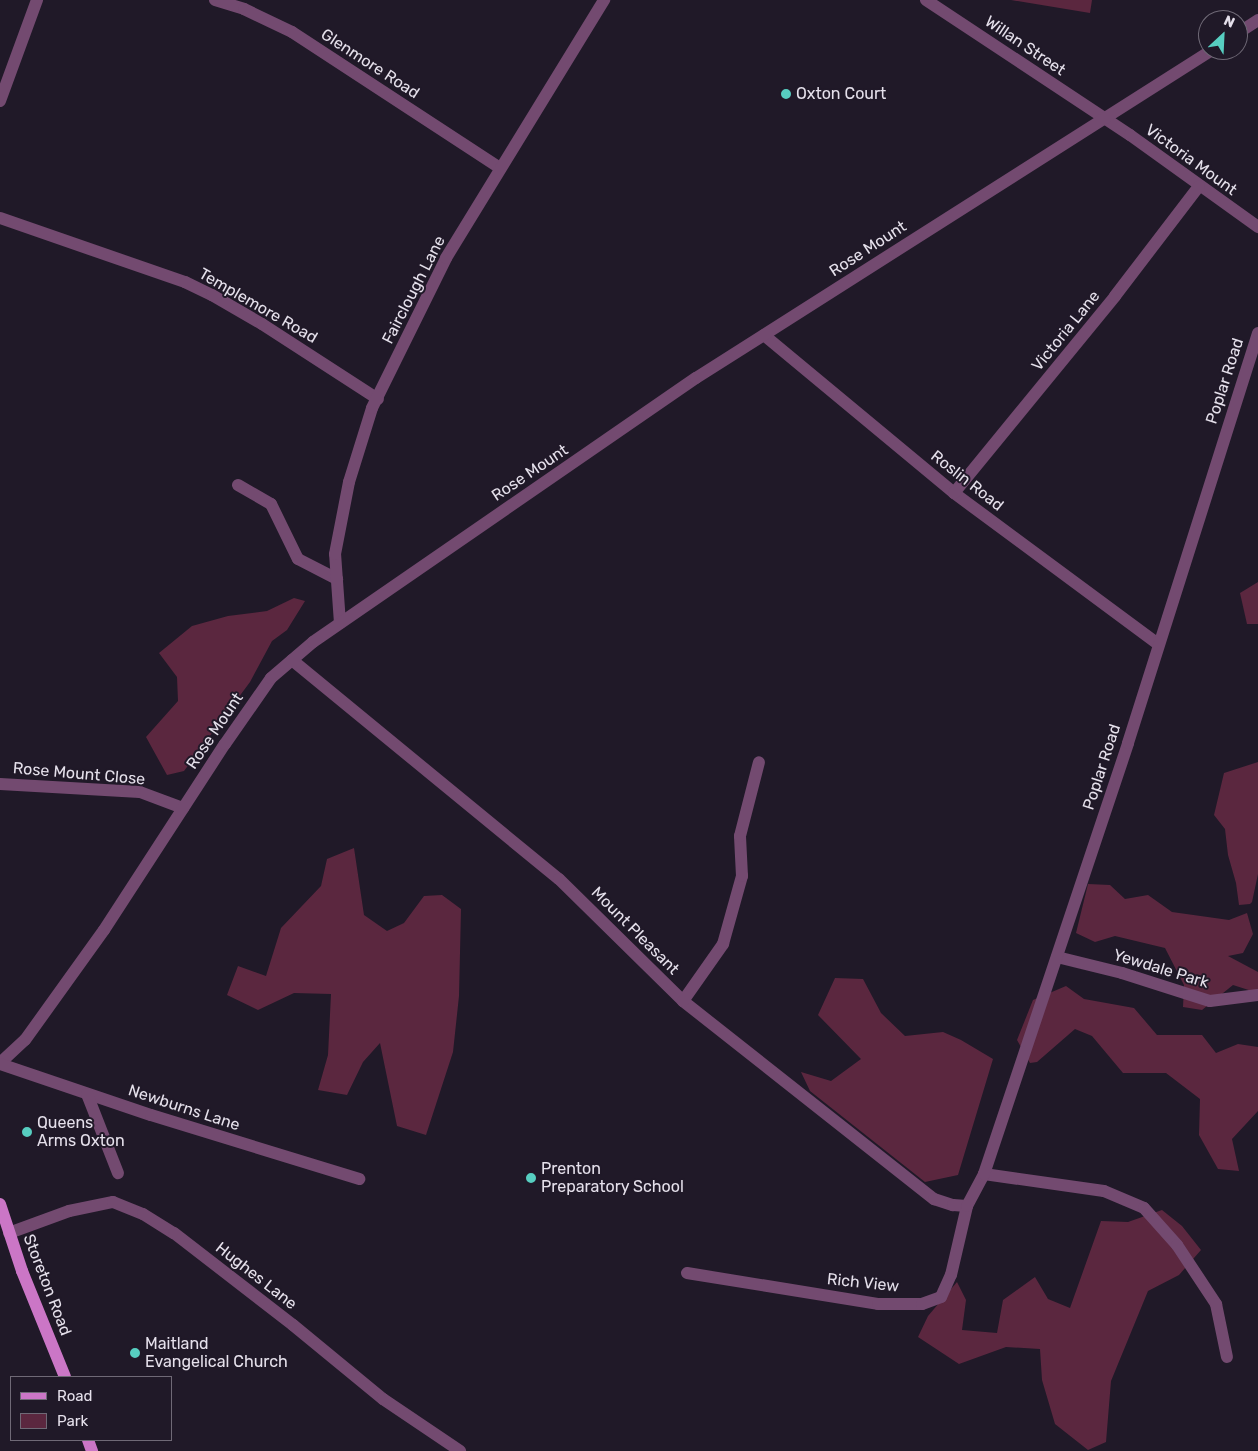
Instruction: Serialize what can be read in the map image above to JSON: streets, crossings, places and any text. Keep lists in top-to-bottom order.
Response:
{
  "streets": {
    "main road": ["Storeton Road"],
    "street": [
      "Willan Street",
      "Glenmore Road",
      "Victoria Mount",
      "Rose Mount",
      "Fairclough Lane",
      "Templemore Road",
      "Victoria Lane",
      "Poplar Road",
      "Roslin Road",
      "Rose Mount Close",
      "Mount Pleasant",
      "Yewdale Park",
      "Newburns Lane",
      "Hughes Lane",
      "Rich View"
    ]
  },
  "crossings": [
    ["Willan Street", "Victoria Mount"],
    ["Willan Street", "Rose Mount"],
    ["Glenmore Road", "Fairclough Lane"],
    ["Victoria Mount", "Rose Mount"],
    ["Victoria Mount", "Victoria Lane"],
    ["Rose Mount", "Fairclough Lane"],
    ["Rose Mount", "Roslin Road"],
    ["Rose Mount", "Rose Mount Close"],
    ["Rose Mount", "Mount Pleasant"],
    ["Rose Mount", "Newburns Lane"],
    ["Fairclough Lane", "Templemore Road"],
    ["Victoria Lane", "Roslin Road"],
    ["Poplar Road", "Roslin Road"],
    ["Poplar Road", "Mount Pleasant"],
    ["Poplar Road", "Yewdale Park"],
    ["Poplar Road", "Rich View"],
    ["Mount Pleasant", "Rich View"],
    ["Hughes Lane", "Storeton Road"]
  ],
  "places": [
    "Oxton Court",
    "Queens Arms Oxton",
    "Prenton Preparatory School",
    "Maitland Evangelical Church"
  ],
  "legend": ["Road", "Park"],
  "north": "top right"
}
